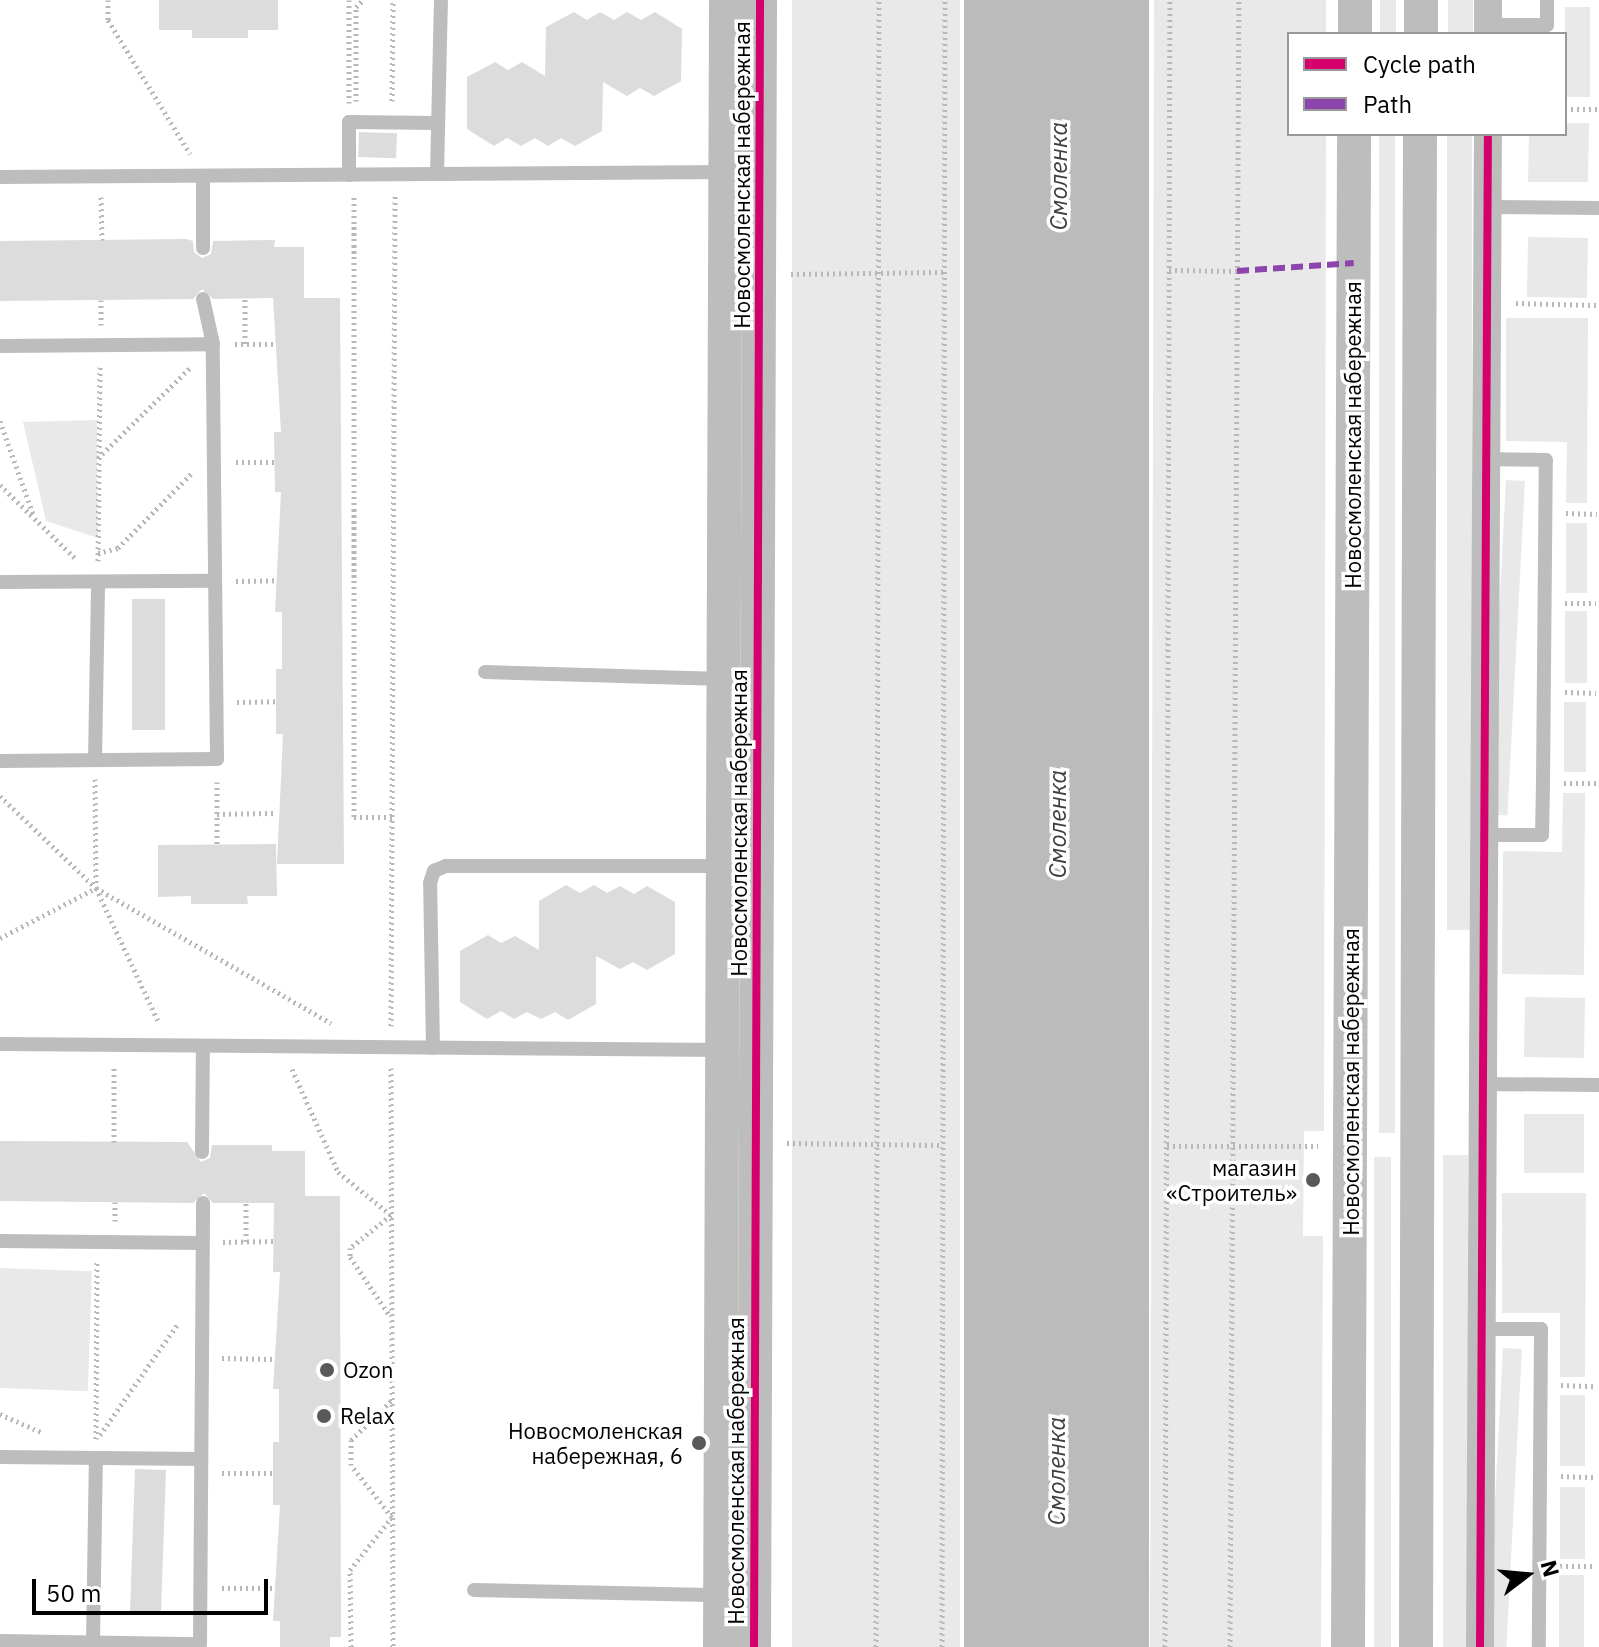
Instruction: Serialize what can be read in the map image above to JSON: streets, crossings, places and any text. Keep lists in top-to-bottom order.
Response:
{
  "streets": {
    "street": ["Новосмоленская набережная"]
  },
  "water": ["Смоленка"],
  "places": [
    "магазин «Строитель»",
    "Ozon",
    "Relax",
    "Новосмоленская набережная, 6"
  ],
  "legend": ["Cycle path", "Path"],
  "scale_bar": "50 m",
  "north": "right"
}
